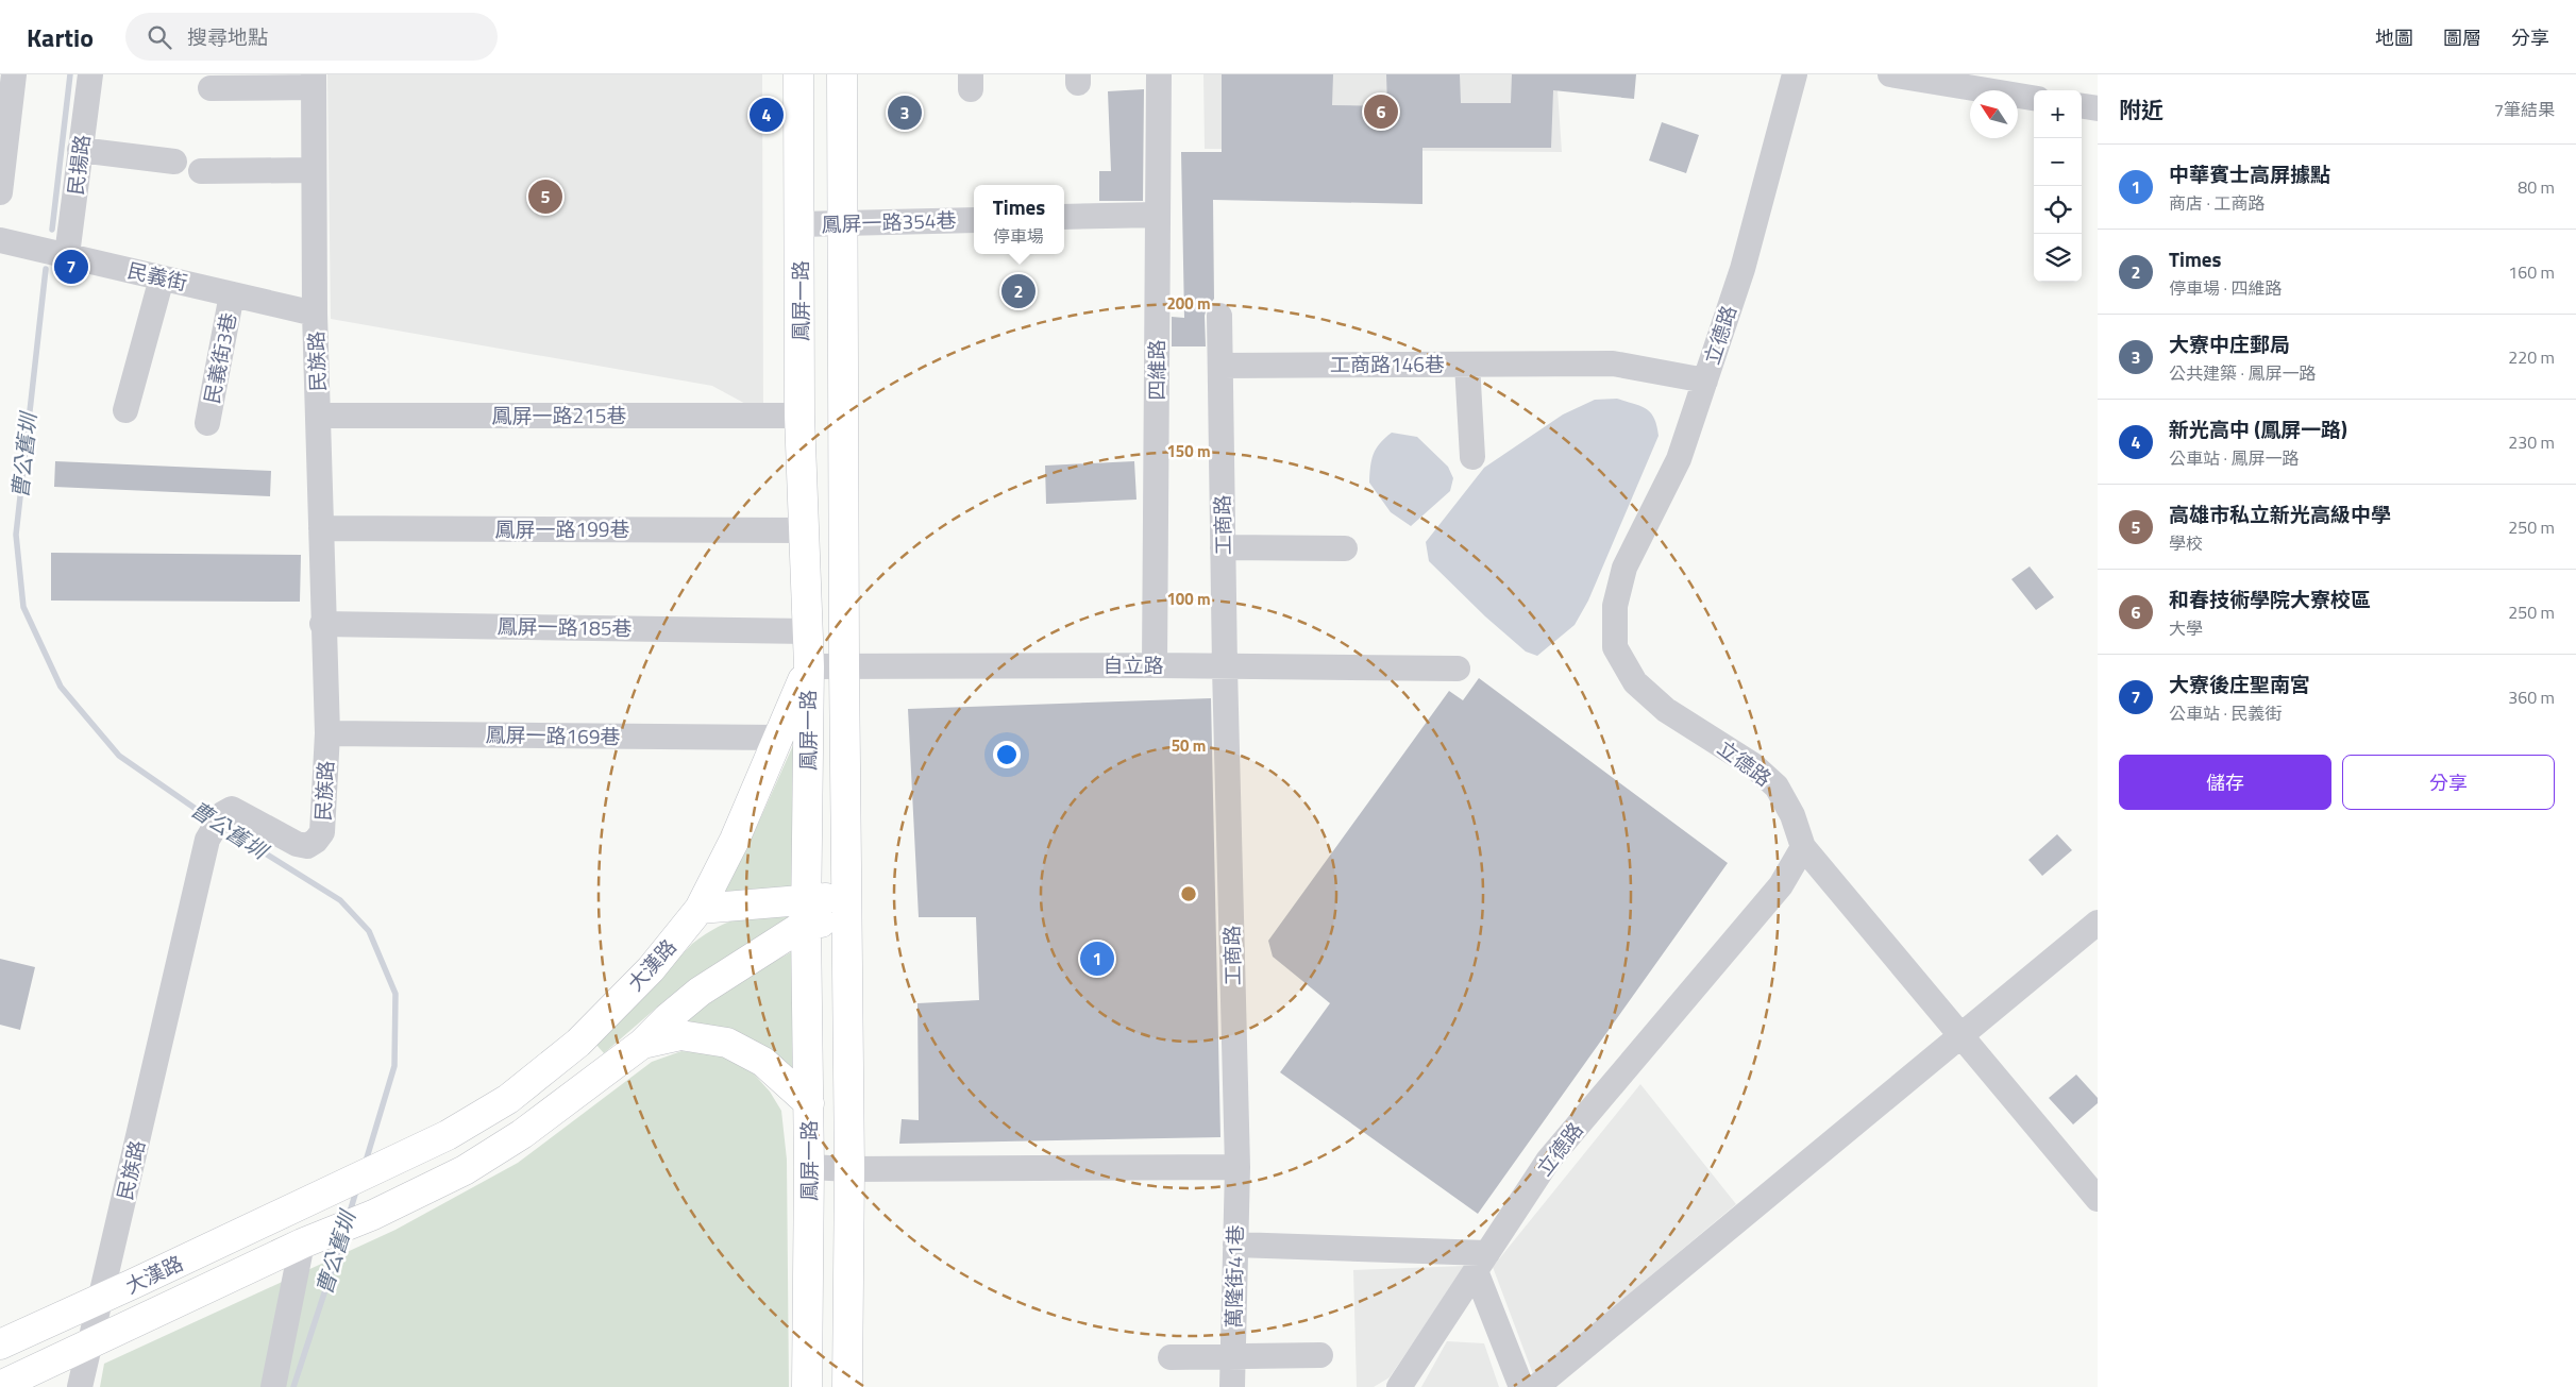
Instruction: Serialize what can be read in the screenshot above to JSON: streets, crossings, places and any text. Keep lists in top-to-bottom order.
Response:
{
  "streets": {
    "main road": ["鳳屏一路", "大漢路"],
    "street": [
      "民揚路",
      "鳳屏一路354巷",
      "民義街",
      "立德路",
      "民義街3巷",
      "民族路",
      "工商路146巷",
      "四維路",
      "鳳屏一路215巷",
      "工商路",
      "鳳屏一路199巷",
      "鳳屏一路185巷",
      "自立路",
      "鳳屏一路169巷",
      "萬隆街41巷"
    ]
  },
  "crossings": [
    ["民揚路", "民義街"],
    ["鳳屏一路354巷", "鳳屏一路"],
    ["民義街", "民義街3巷"],
    ["民義街", "民族路"],
    ["鳳屏一路", "鳳屏一路215巷"],
    ["鳳屏一路", "鳳屏一路199巷"],
    ["鳳屏一路", "鳳屏一路185巷"],
    ["鳳屏一路", "自立路"],
    ["鳳屏一路", "大漢路"],
    ["立德路", "工商路146巷"],
    ["民族路", "鳳屏一路215巷"],
    ["民族路", "鳳屏一路199巷"],
    ["民族路", "鳳屏一路185巷"],
    ["民族路", "鳳屏一路169巷"],
    ["民族路", "大漢路"],
    ["工商路146巷", "工商路"],
    ["四維路", "自立路"],
    ["工商路", "自立路"],
    ["工商路", "萬隆街41巷"],
    ["自立路", "大漢路"],
    ["鳳屏一路169巷", "大漢路"]
  ],
  "water": ["曹公舊圳"],
  "north": "top left",
  "page": {
    "header": "Kartio",
    "search": "搜尋地點",
    "nav": ["地圖", "圖層", "分享"],
    "heading": ["附近", "7筆結果"],
    "map_buttons": ["+", "−"],
    "pins": [
      "6",
      "3",
      "4",
      "5",
      "7",
      "2",
      "1"
    ],
    "list": [
      {
        "mark": "1",
        "name": "中華賓士高屏據點",
        "note": "商店 · 工商路",
        "value": "80 m"
      },
      {
        "mark": "2",
        "name": "Times",
        "note": "停車場 · 四維路",
        "value": "160 m"
      },
      {
        "mark": "3",
        "name": "大寮中庄郵局",
        "note": "公共建築 · 鳳屏一路",
        "value": "220 m"
      },
      {
        "mark": "4",
        "name": "新光高中 (鳳屏一路)",
        "note": "公車站 · 鳳屏一路",
        "value": "230 m"
      },
      {
        "mark": "5",
        "name": "高雄市私立新光高級中學",
        "note": "學校",
        "value": "250 m"
      },
      {
        "mark": "6",
        "name": "和春技術學院大寮校區",
        "note": "大學",
        "value": "250 m"
      },
      {
        "mark": "7",
        "name": "大寮後庄聖南宮",
        "note": "公車站 · 民義街",
        "value": "360 m"
      }
    ],
    "popup": ["Times", "停車場"],
    "buttons": ["儲存", "分享"]
  },
  "rings": [
    "200 m",
    "150 m",
    "100 m",
    "50 m"
  ]
}
